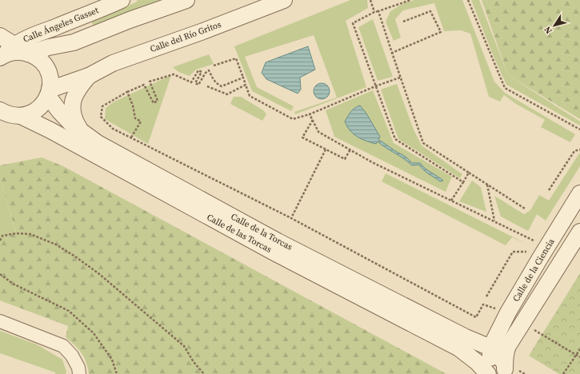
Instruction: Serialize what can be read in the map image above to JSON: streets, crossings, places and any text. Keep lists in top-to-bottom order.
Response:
{
  "streets": {
    "street": [
      "Calle Ángeles Gasset",
      "Calle del Río Gritos",
      "Calle de la Torcas",
      "Calle de las Torcas",
      "Calle de la Ciencia"
    ]
  },
  "crossings": [
    ["Calle de la Torcas", "Calle de la Ciencia"]
  ],
  "north": "bottom left"
}
